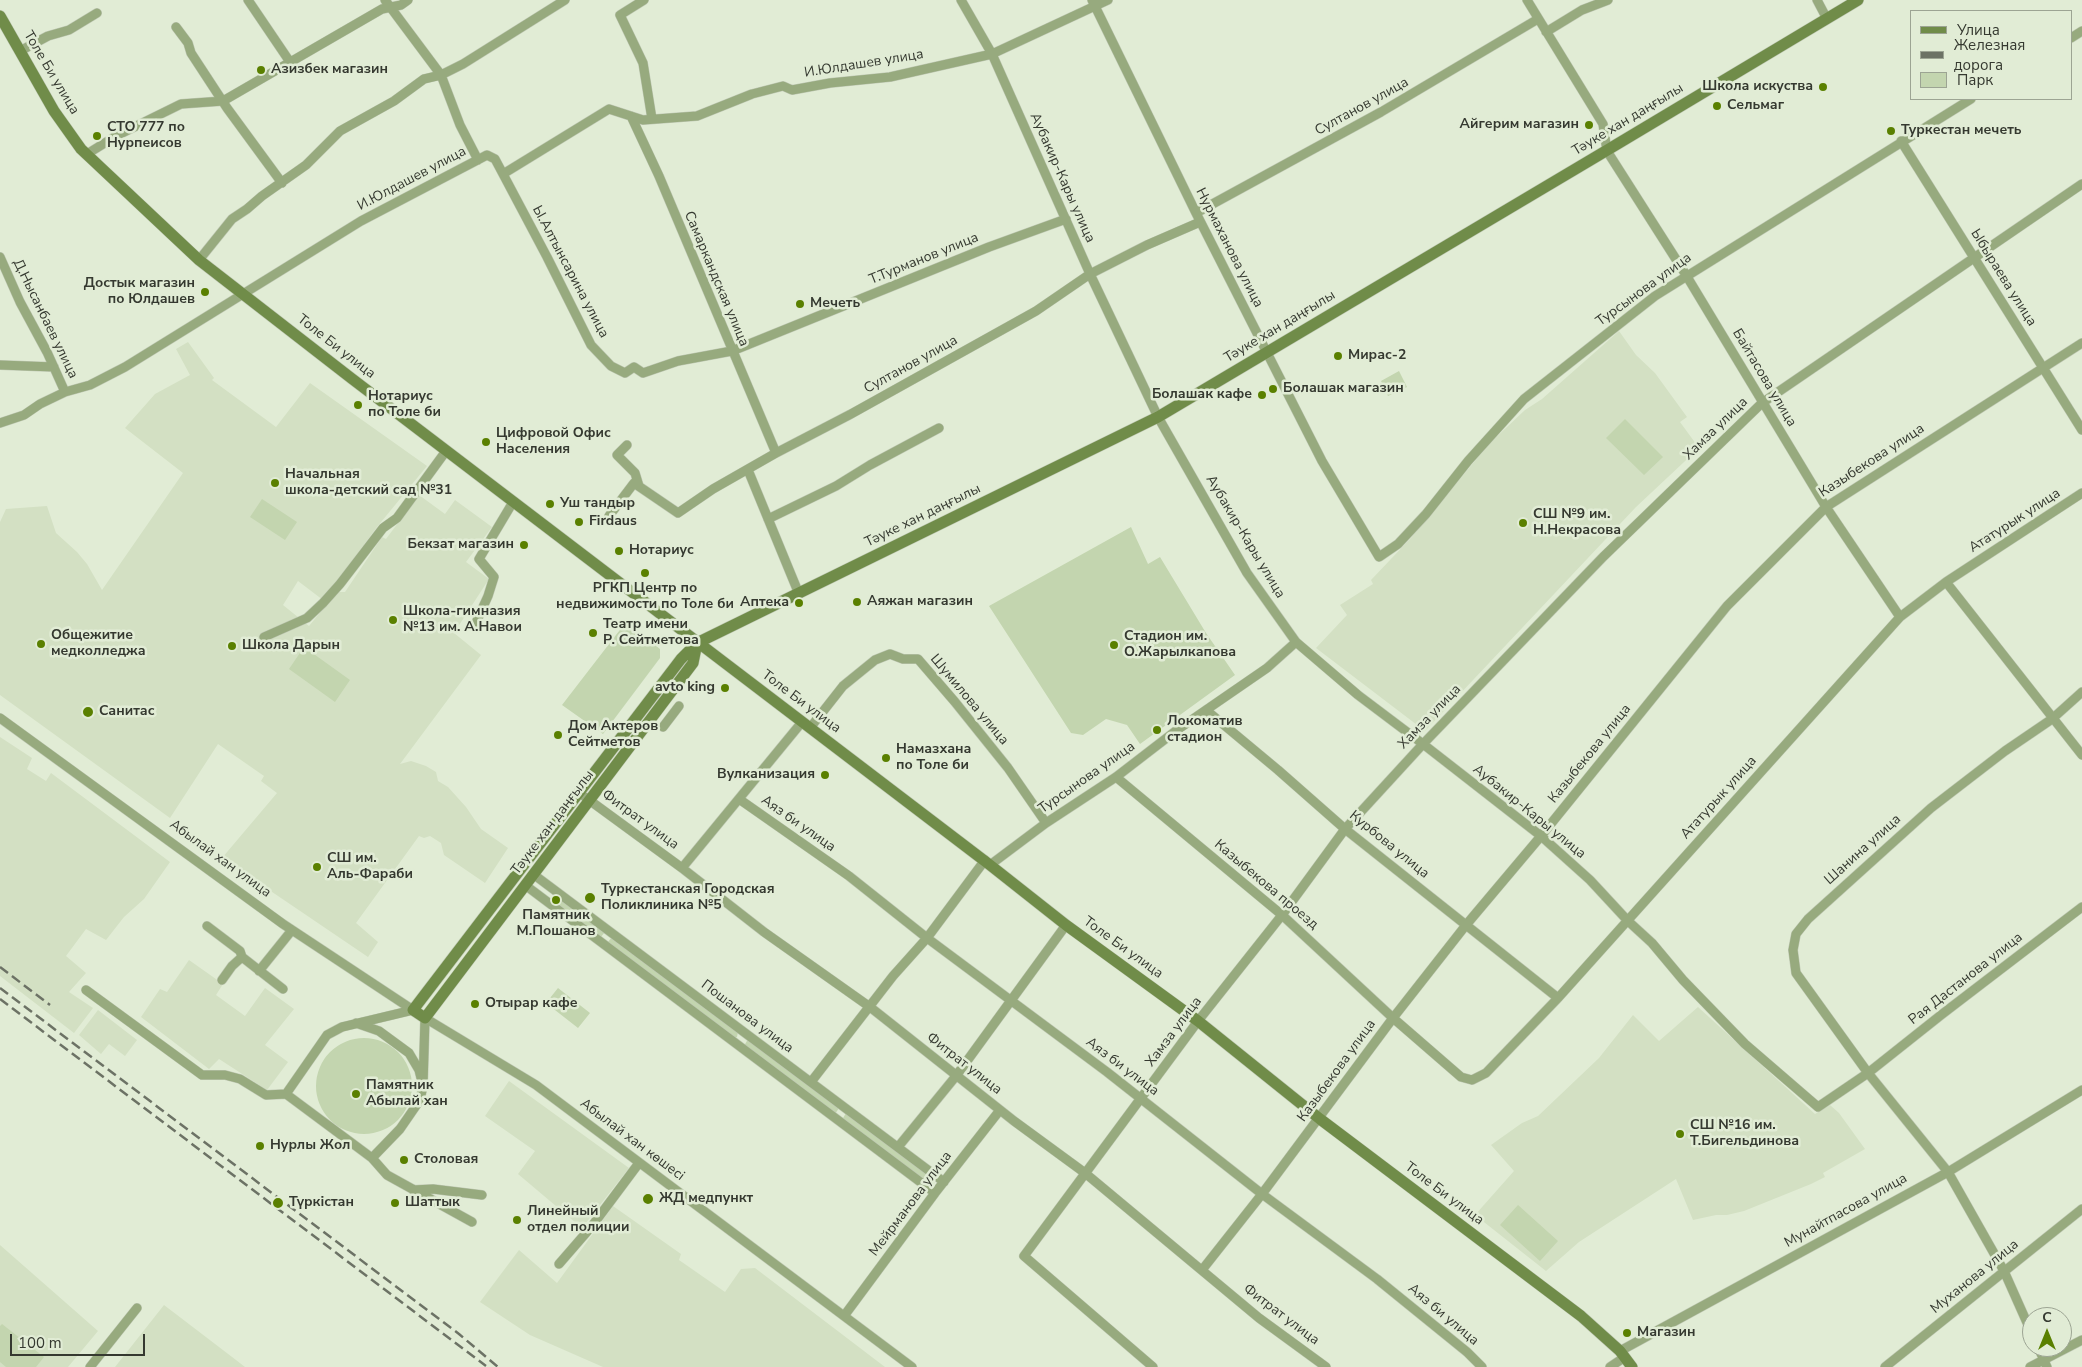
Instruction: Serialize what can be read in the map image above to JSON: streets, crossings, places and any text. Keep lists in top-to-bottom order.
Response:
{
  "streets": {
    "street": [
      "И.Юлдашев улица",
      "Толе Би улица",
      "Султанов улица",
      "Тәуке хан даңғылы",
      "Аубакир-Кары улица",
      "Нурмаханова улица",
      "Т.Турманов улица",
      "Ы.Алтынсарина улица",
      "Ыбыраева улица",
      "Самаркандская улица",
      "Турсынова улица",
      "Д.Нысанбаев улица",
      "Байтасова улица",
      "Хамза улица",
      "Казыбекова улица",
      "Ататурык улица",
      "Шумилова улица",
      "Фитрат улица",
      "Аяз би улица",
      "Курбова улица",
      "Шанина улица",
      "Абылай хан улица",
      "Казыбекова проезд",
      "Рая Дастанова улица",
      "Пошанова улица",
      "Абылай хан көшесі",
      "Мейрманова улица",
      "Мунайтпасова улица",
      "Муханова улица"
    ]
  },
  "crossings": [
    ["И.Юлдашев улица", "Толе Би улица"],
    ["И.Юлдашев улица", "Аубакир-Кары улица"],
    ["И.Юлдашев улица", "Нурмаханова улица"],
    ["И.Юлдашев улица", "Ы.Алтынсарина улица"],
    ["И.Юлдашев улица", "Самаркандская улица"],
    ["И.Юлдашев улица", "Д.Нысанбаев улица"],
    ["Толе Би улица", "Тәуке хан даңғылы"],
    ["Толе Би улица", "Турсынова улица"],
    ["Толе Би улица", "Хамза улица"],
    ["Толе Би улица", "Казыбекова улица"],
    ["Толе Би улица", "Шумилова улица"],
    ["Толе Би улица", "Мунайтпасова улица"],
    ["Султанов улица", "Аубакир-Кары улица"],
    ["Султанов улица", "Нурмаханова улица"],
    ["Султанов улица", "Самаркандская улица"],
    ["Тәуке хан даңғылы", "Аубакир-Кары улица"],
    ["Тәуке хан даңғылы", "Нурмаханова улица"],
    ["Тәуке хан даңғылы", "Байтасова улица"],
    ["Тәуке хан даңғылы", "Фитрат улица"],
    ["Тәуке хан даңғылы", "Абылай хан улица"],
    ["Тәуке хан даңғылы", "Пошанова улица"],
    ["Тәуке хан даңғылы", "Абылай хан көшесі"],
    ["Аубакир-Кары улица", "Т.Турманов улица"],
    ["Аубакир-Кары улица", "Турсынова улица"],
    ["Аубакир-Кары улица", "Хамза улица"],
    ["Аубакир-Кары улица", "Казыбекова улица"],
    ["Аубакир-Кары улица", "Ататурык улица"],
    ["Аубакир-Кары улица", "Шанина улица"],
    ["Аубакир-Кары улица", "Рая Дастанова улица"],
    ["Нурмаханова улица", "Турсынова улица"],
    ["Т.Турманов улица", "Ы.Алтынсарина улица"],
    ["Т.Турманов улица", "Самаркандская улица"],
    ["Ыбыраева улица", "Турсынова улица"],
    ["Ыбыраева улица", "Хамза улица"],
    ["Ыбыраева улица", "Казыбекова улица"],
    ["Турсынова улица", "Байтасова улица"],
    ["Турсынова улица", "Шумилова улица"],
    ["Турсынова улица", "Фитрат улица"],
    ["Турсынова улица", "Аяз би улица"],
    ["Турсынова улица", "Курбова улица"],
    ["Турсынова улица", "Казыбекова проезд"],
    ["Турсынова улица", "Пошанова улица"],
    ["Байтасова улица", "Хамза улица"],
    ["Байтасова улица", "Казыбекова улица"],
    ["Байтасова улица", "Ататурык улица"],
    ["Хамза улица", "Фитрат улица"],
    ["Хамза улица", "Аяз би улица"],
    ["Хамза улица", "Курбова улица"],
    ["Хамза улица", "Казыбекова проезд"],
    ["Казыбекова улица", "Ататурык улица"],
    ["Казыбекова улица", "Фитрат улица"],
    ["Казыбекова улица", "Аяз би улица"],
    ["Казыбекова улица", "Курбова улица"],
    ["Казыбекова улица", "Казыбекова проезд"],
    ["Ататурык улица", "Курбова улица"],
    ["Ататурык улица", "Казыбекова проезд"],
    ["Шумилова улица", "Фитрат улица"],
    ["Шумилова улица", "Аяз би улица"],
    ["Фитрат улица", "Мейрманова улица"],
    ["Шанина улица", "Рая Дастанова улица"],
    ["Шанина улица", "Мунайтпасова улица"],
    ["Шанина улица", "Муханова улица"],
    ["Абылай хан улица", "Абылай хан көшесі"],
    ["Пошанова улица", "Мейрманова улица"],
    ["Абылай хан көшесі", "Мейрманова улица"]
  ],
  "places": [
    "Азизбек магазин",
    "Школа искуства",
    "Сельмаг",
    "Айгерим магазин",
    "Туркестан мечеть",
    "СТО 777 по Нурпеисов",
    "Достык магазин по Юлдашев",
    "Мечеть",
    "Мирас-2",
    "Болашак магазин",
    "Болашак кафе",
    "Нотариус по Толе би",
    "Цифровой Офис Населения",
    "Начальная школа-детский сад №31",
    "Уш тандыр",
    "Firdaus",
    "СШ №9 им. Н.Некрасова",
    "Бекзат магазин",
    "Нотариус",
    "РГКП Центр по недвижимости по Толе би",
    "Аяжан магазин",
    "Аптека",
    "Школа-гимназия №13 им. А.Навои",
    "Театр имени Р. Сейтметова",
    "Общежитие медколледжа",
    "Стадион им. О.Жарылкапова",
    "Школа Дарын",
    "avto king",
    "Санитас",
    "Локоматив стадион",
    "Дом Актеров Сейтметов",
    "Намазхана по Толе би",
    "Вулканизация",
    "СШ им. Аль-Фараби",
    "Туркестанская Городская Поликлиника №5",
    "Памятник М.Пошанов",
    "Отырар кафе",
    "Памятник Абылай хан",
    "СШ №16 им. Т.Бигельдинова",
    "Нурлы Жол",
    "Столовая",
    "ЖД медпункт",
    "Түркістан",
    "Шаттык",
    "Линейный отдел полиции",
    "Магазин"
  ],
  "legend": ["Улица", "Железная дорога", "Парк"],
  "scale_bar": "100 m",
  "north": "top"
}
